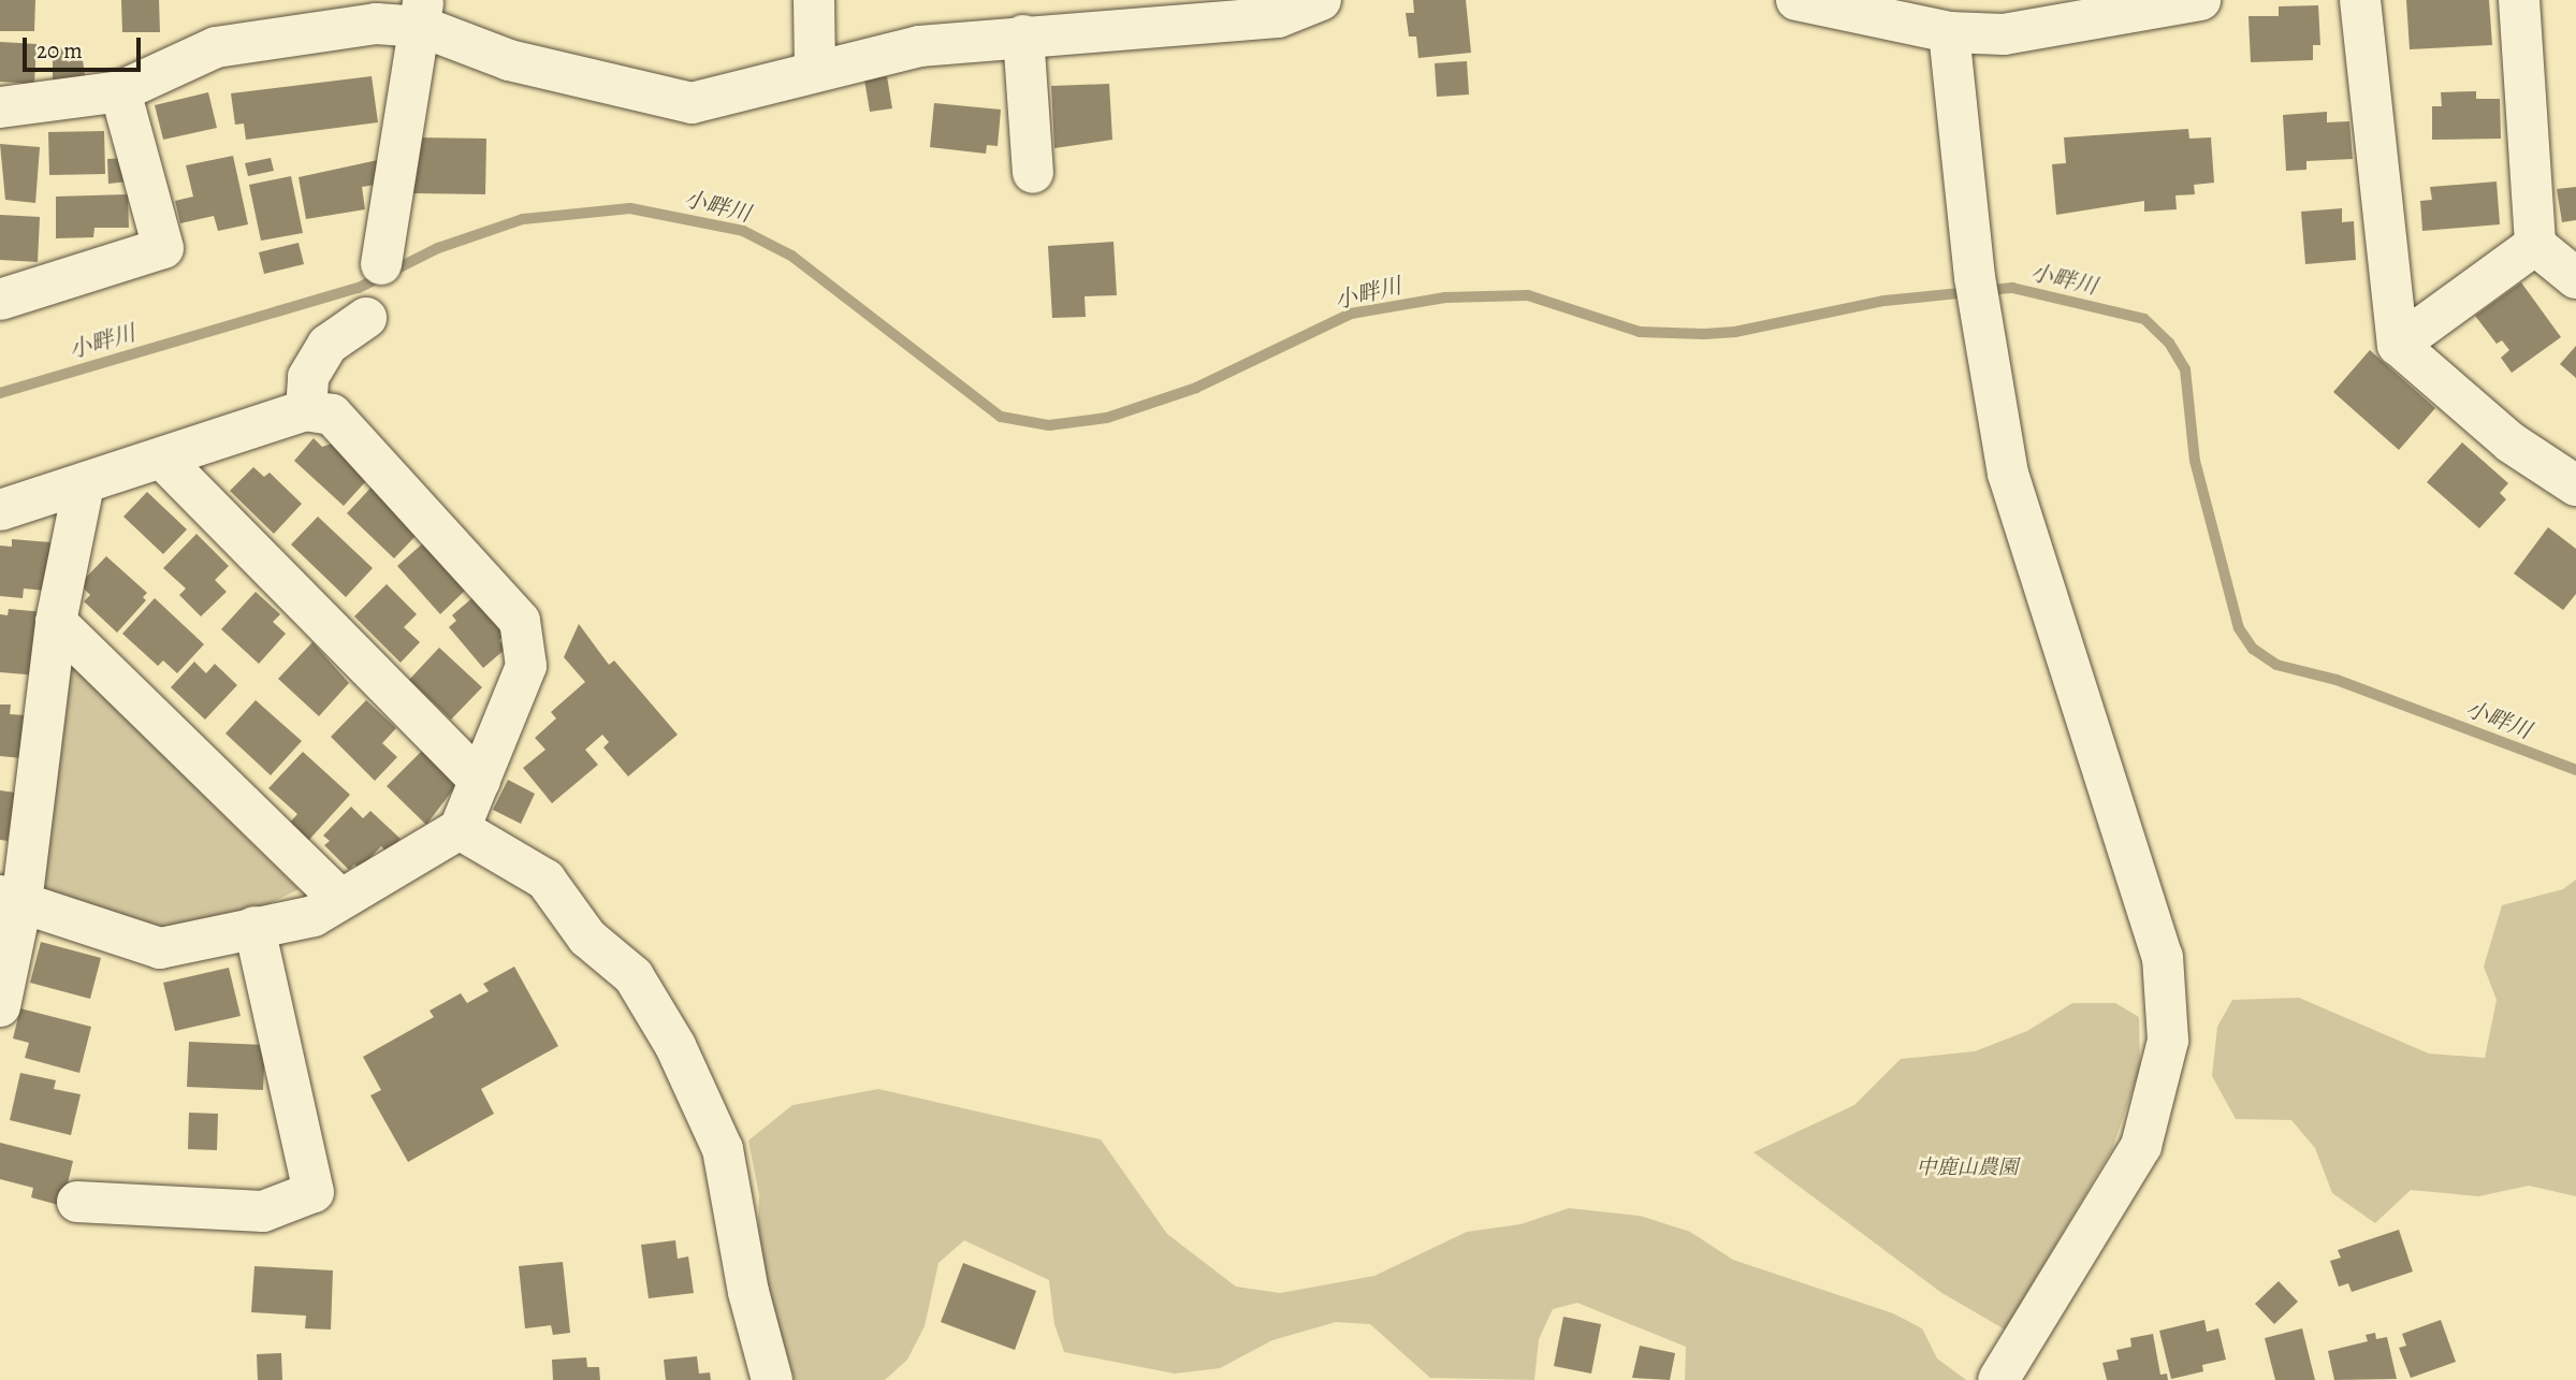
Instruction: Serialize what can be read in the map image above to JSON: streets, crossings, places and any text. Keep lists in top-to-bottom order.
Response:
{
  "water": ["小畔川"],
  "parks": ["中鹿山農園"],
  "scale_bar": "20 m"
}
